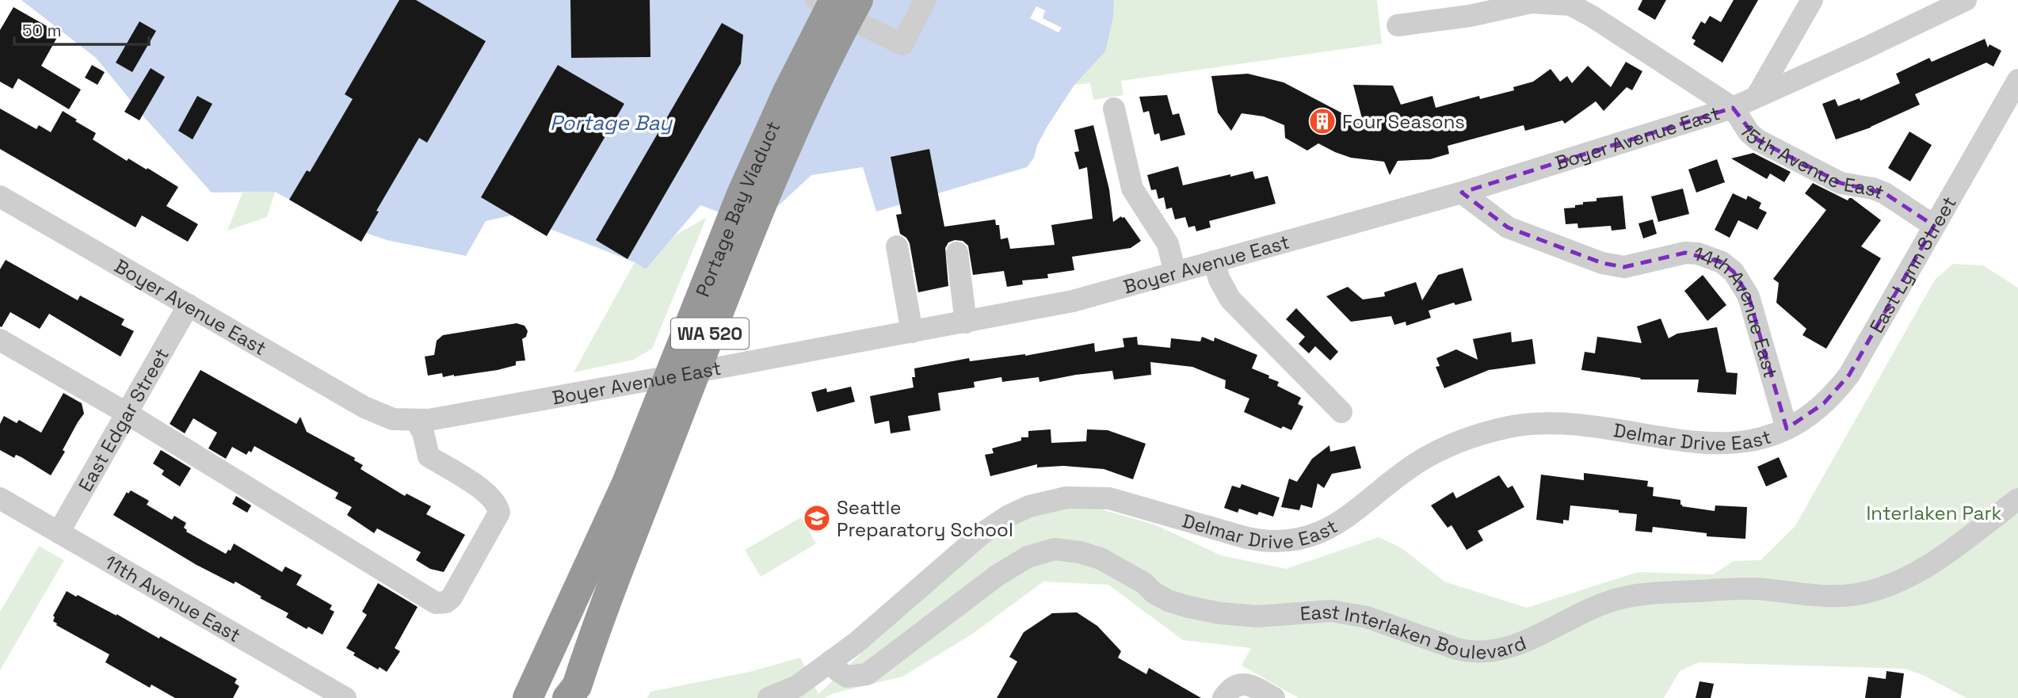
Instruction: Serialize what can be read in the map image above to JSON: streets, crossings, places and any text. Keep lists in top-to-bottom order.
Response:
{
  "streets": {
    "highway": ["Portage Bay Viaduct", "WA 520"],
    "street": [
      "Boyer Avenue East",
      "15th Avenue East",
      "East Lynn Street",
      "14th Avenue East",
      "East Edgar Street",
      "Delmar Drive East",
      "11th Avenue East",
      "East Interlaken Boulevard"
    ]
  },
  "crossings": [
    ["Boyer Avenue East", "15th Avenue East"],
    ["Boyer Avenue East", "14th Avenue East"],
    ["Boyer Avenue East", "East Edgar Street"],
    ["15th Avenue East", "East Lynn Street"],
    ["East Lynn Street", "14th Avenue East"],
    ["East Lynn Street", "Delmar Drive East"],
    ["14th Avenue East", "Delmar Drive East"],
    ["East Edgar Street", "11th Avenue East"],
    ["Delmar Drive East", "East Interlaken Boulevard"]
  ],
  "water": ["Portage Bay"],
  "parks": ["Interlaken Park"],
  "places": {
    "building": ["Four Seasons"],
    "school or university": ["Seattle Preparatory School"]
  },
  "scale_bar": "50 m"
}
